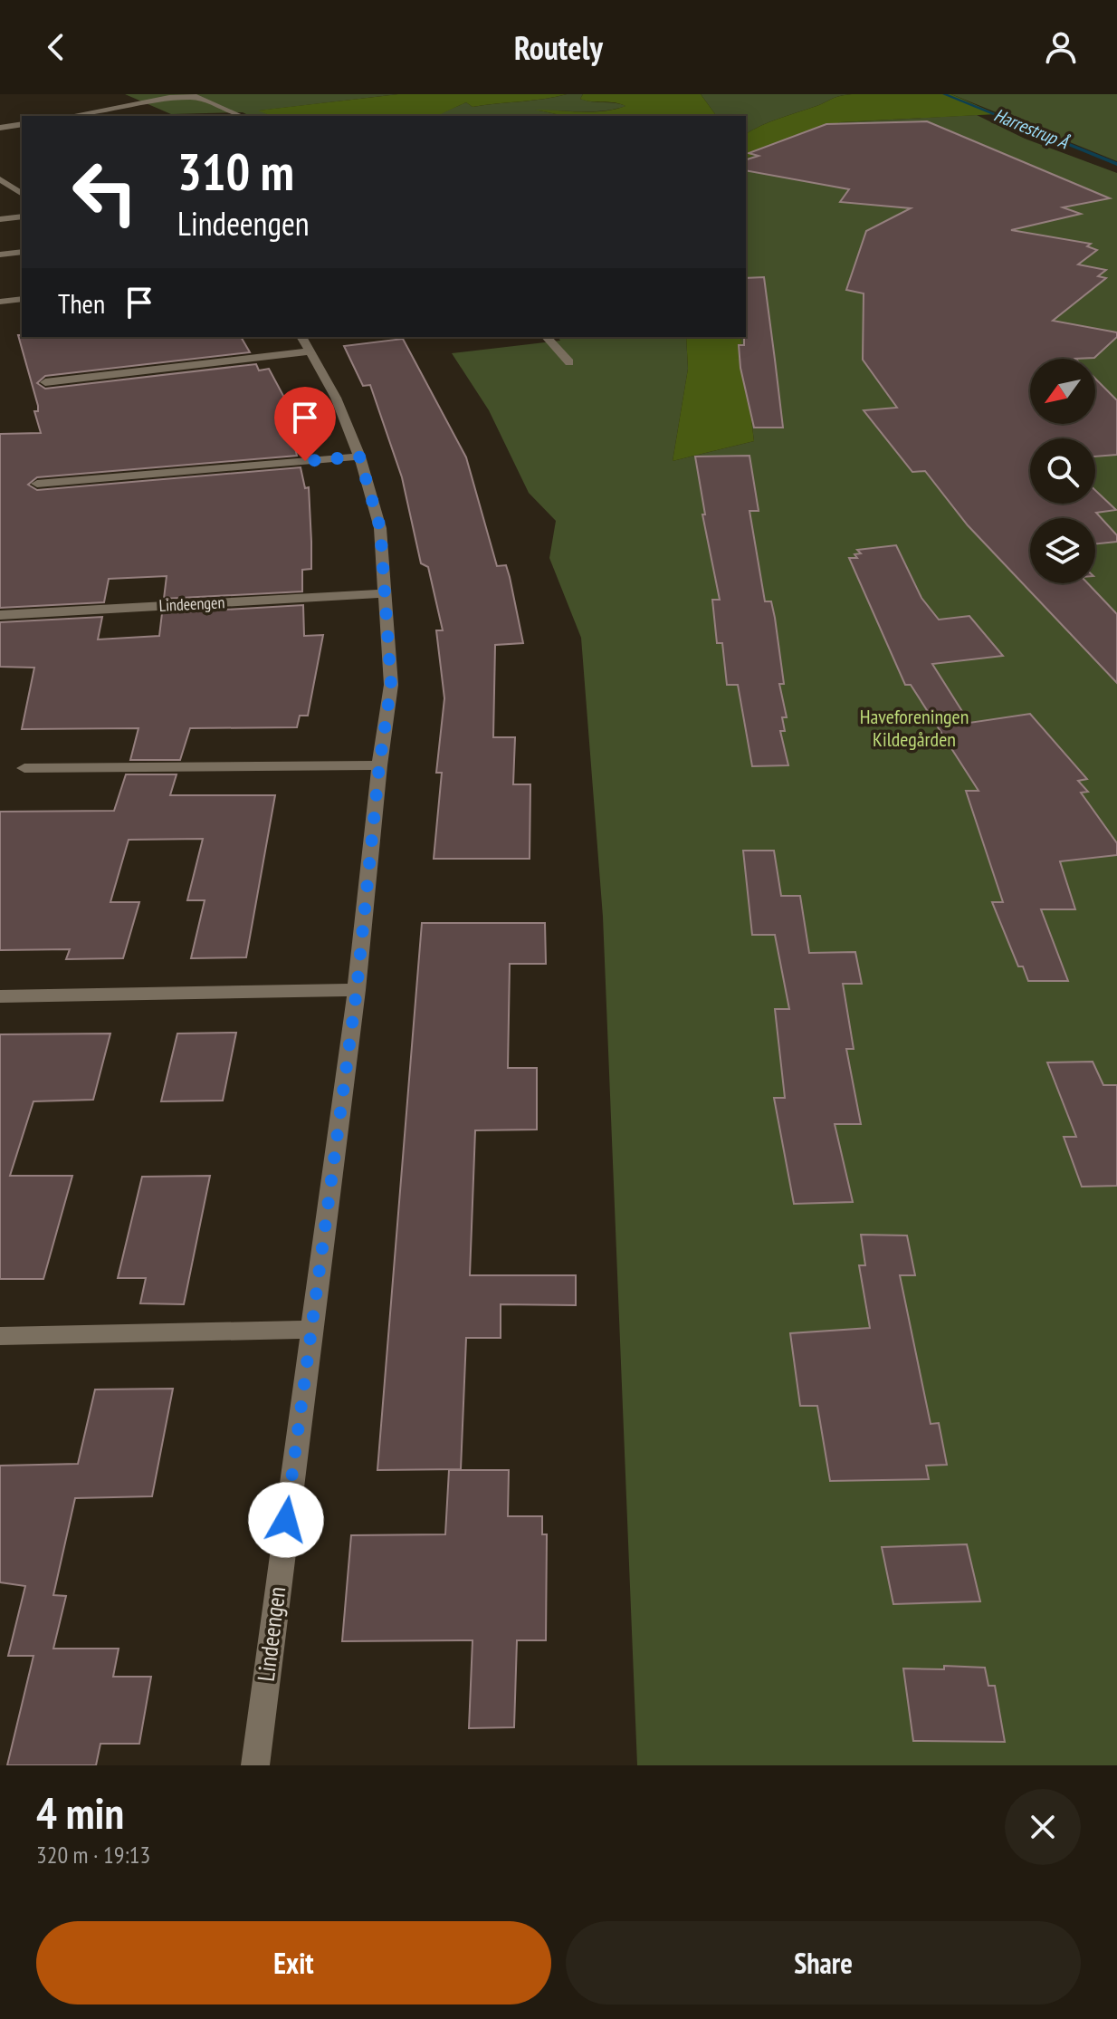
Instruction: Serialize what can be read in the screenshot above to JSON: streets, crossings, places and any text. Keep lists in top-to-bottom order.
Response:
{
  "streets": {
    "street": ["Lindeengen"]
  },
  "water": ["Harrestrup Å"],
  "parks": ["Haveforeningen Kildegården"],
  "north": "bottom left",
  "page": {
    "header": "Routely",
    "turn": ["310 m", "Lindeengen"],
    "then": "Then",
    "heading": ["4 min", "320 m · 19:13"],
    "buttons": ["Exit", "Share"]
  }
}
